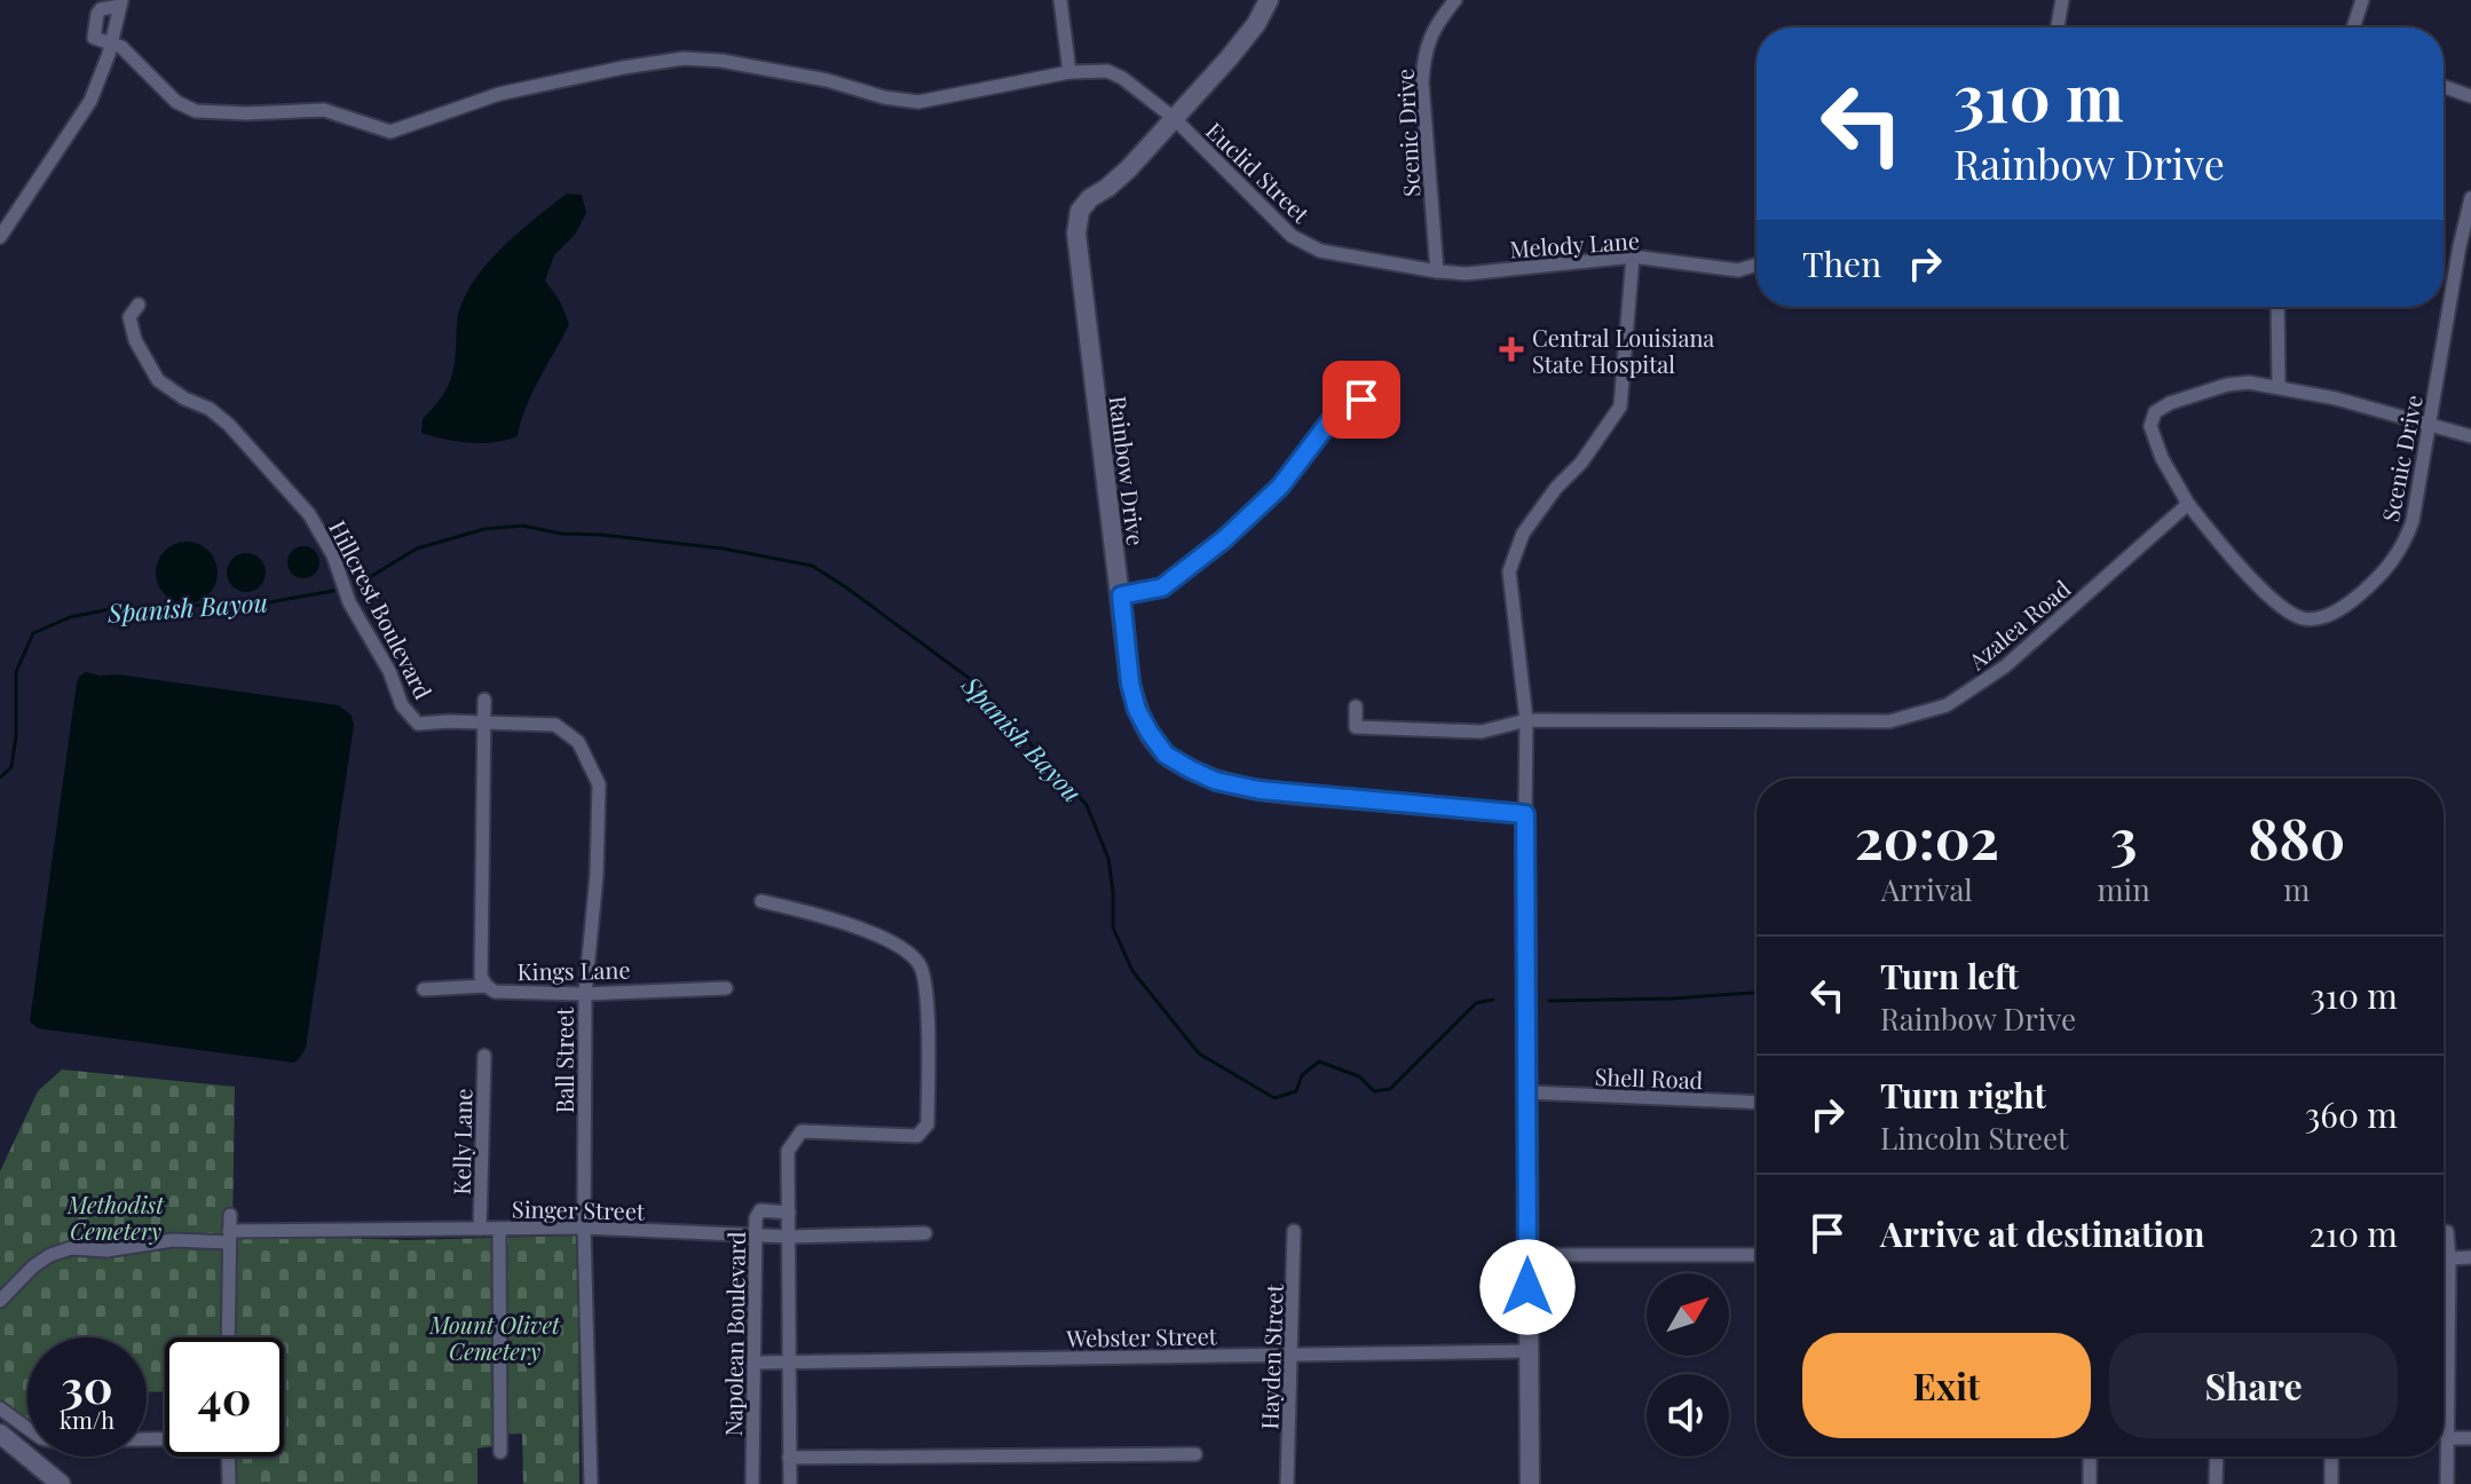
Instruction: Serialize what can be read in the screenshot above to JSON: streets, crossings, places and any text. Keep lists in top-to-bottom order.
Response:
{
  "streets": {
    "street": [
      "Scenic Drive",
      "Euclid Street",
      "Melody Lane",
      "Rainbow Drive",
      "Hillcrest Boulevard",
      "Azalea Road",
      "Kings Lane",
      "Ball Street",
      "Shell Road",
      "Kelly Lane",
      "Singer Street",
      "Napolean Boulevard",
      "Webster Street",
      "Hayden Street"
    ]
  },
  "crossings": [
    ["Scenic Drive", "Euclid Street"],
    ["Scenic Drive", "Melody Lane"],
    ["Scenic Drive", "Azalea Road"],
    ["Euclid Street", "Melody Lane"],
    ["Euclid Street", "Rainbow Drive"],
    ["Hillcrest Boulevard", "Ball Street"],
    ["Kings Lane", "Ball Street"],
    ["Ball Street", "Singer Street"],
    ["Kelly Lane", "Singer Street"],
    ["Singer Street", "Napolean Boulevard"],
    ["Napolean Boulevard", "Webster Street"],
    ["Webster Street", "Hayden Street"]
  ],
  "water": ["Spanish Bayou"],
  "parks": ["Methodist Cemetery", "Mount Olivet Cemetery"],
  "places": {
    "health": ["Central Louisiana State Hospital"]
  },
  "north": "top right",
  "page": {
    "turn": ["310 m", "Rainbow Drive"],
    "then": "Then",
    "eta": [
      "20:02",
      "Arrival",
      "3",
      "min",
      "880",
      "m"
    ],
    "list": [
      {
        "name": "Turn left",
        "note": "Rainbow Drive",
        "value": "310 m"
      },
      {
        "name": "Turn right",
        "note": "Lincoln Street",
        "value": "360 m"
      },
      {
        "name": "Arrive at destination",
        "value": "210 m"
      }
    ],
    "buttons": ["Exit", "Share"],
    "speed": "30 km/h",
    "limit": "40"
  }
}
